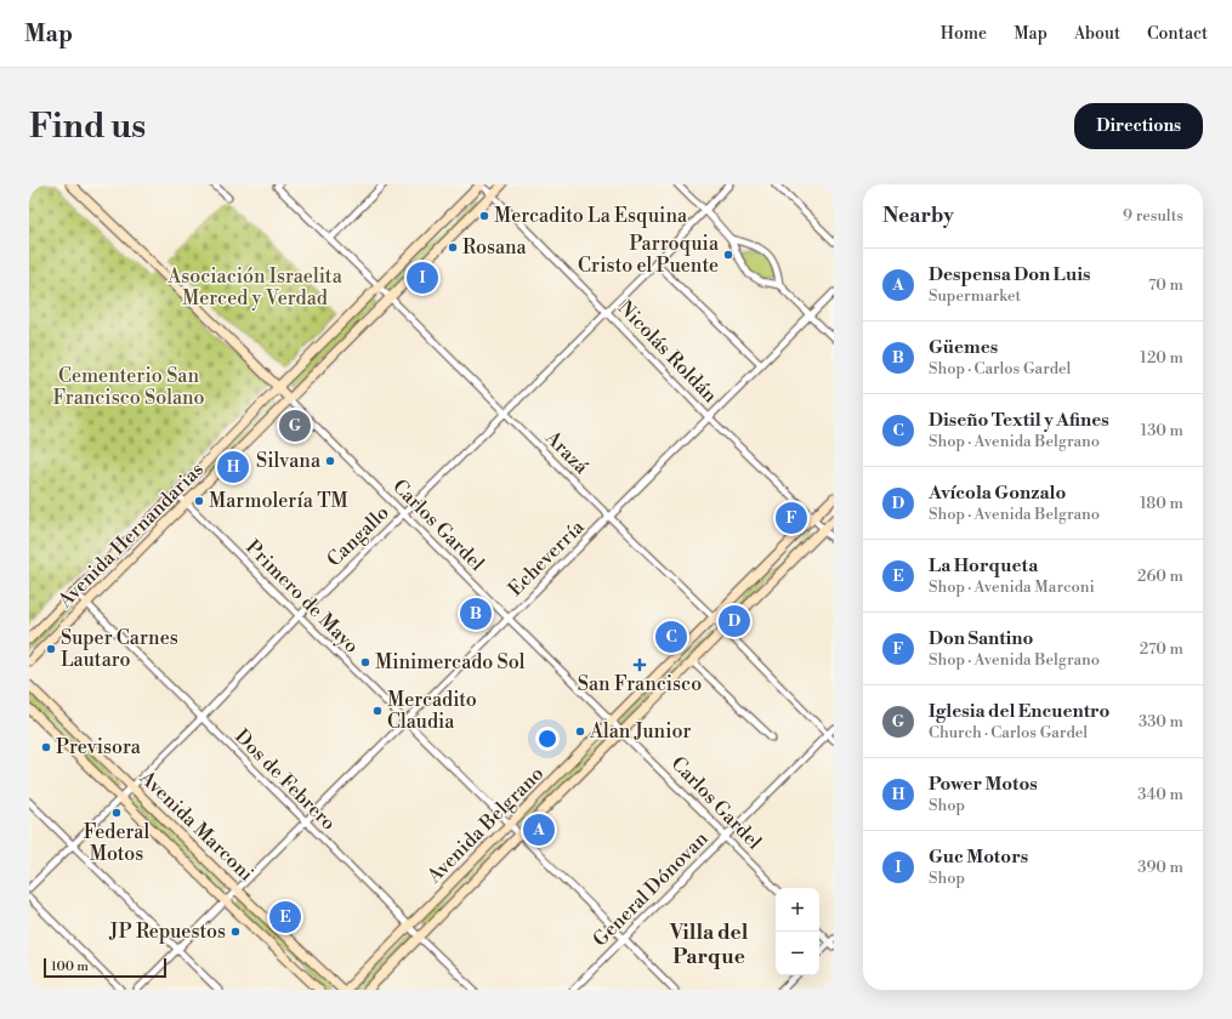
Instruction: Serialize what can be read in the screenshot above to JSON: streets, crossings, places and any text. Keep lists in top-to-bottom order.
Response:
{
  "streets": {
    "main road": [
      "Carlos Gardel",
      "Avenida Hernandarias",
      "Avenida Belgrano",
      "Avenida Marconi"
    ],
    "street": [
      "Nicolás Roldán",
      "Arazá",
      "Cangallo",
      "Echeverría",
      "Primero de Mayo",
      "Dos de Febrero",
      "General Dónovan"
    ]
  },
  "crossings": [
    ["Nicolás Roldán", "Avenida Hernandarias"],
    ["Nicolás Roldán", "Cangallo"],
    ["Nicolás Roldán", "Echeverría"],
    ["Nicolás Roldán", "Avenida Belgrano"],
    ["Arazá", "Avenida Hernandarias"],
    ["Arazá", "Cangallo"],
    ["Arazá", "Echeverría"],
    ["Arazá", "Avenida Belgrano"],
    ["Arazá", "General Dónovan"],
    ["Carlos Gardel", "Avenida Hernandarias"],
    ["Carlos Gardel", "Cangallo"],
    ["Carlos Gardel", "Echeverría"],
    ["Carlos Gardel", "Avenida Belgrano"],
    ["Carlos Gardel", "General Dónovan"],
    ["Avenida Hernandarias", "Primero de Mayo"],
    ["Avenida Hernandarias", "Dos de Febrero"],
    ["Cangallo", "Primero de Mayo"],
    ["Cangallo", "Dos de Febrero"],
    ["Cangallo", "Avenida Marconi"],
    ["Echeverría", "Primero de Mayo"],
    ["Echeverría", "Dos de Febrero"],
    ["Echeverría", "Avenida Marconi"],
    ["Primero de Mayo", "Avenida Belgrano"],
    ["Primero de Mayo", "General Dónovan"],
    ["Dos de Febrero", "Avenida Belgrano"],
    ["Avenida Belgrano", "Avenida Marconi"]
  ],
  "districts": ["Villa del Parque"],
  "parks": ["Asociación Israelita Merced y Verdad", "Cementerio San Francisco Solano"],
  "places": {
    "other": [
      "Mercadito La Esquina",
      "Rosana",
      "Parroquia Cristo el Puente",
      "Silvana",
      "Marmolería TM",
      "Super Carnes Lautaro",
      "Minimercado Sol",
      "Mercadito Claudia",
      "Alan Junior",
      "Previsora",
      "Federal Motos",
      "JP Repuestos"
    ],
    "health": ["San Francisco"]
  },
  "scale_bar": "100 m",
  "page": {
    "header": "Map",
    "nav": [
      "Home",
      "Map",
      "About",
      "Contact"
    ],
    "buttons": "Directions",
    "title": "Find us",
    "heading": ["Nearby", "9 results"],
    "list": [
      {
        "mark": "A",
        "name": "Despensa Don Luis",
        "note": "Supermarket",
        "value": "70 m"
      },
      {
        "mark": "B",
        "name": "Güemes",
        "note": "Shop · Carlos Gardel",
        "value": "120 m"
      },
      {
        "mark": "C",
        "name": "Diseño Textil y Afines",
        "note": "Shop · Avenida Belgrano",
        "value": "130 m"
      },
      {
        "mark": "D",
        "name": "Avícola Gonzalo",
        "note": "Shop · Avenida Belgrano",
        "value": "180 m"
      },
      {
        "mark": "E",
        "name": "La Horqueta",
        "note": "Shop · Avenida Marconi",
        "value": "260 m"
      },
      {
        "mark": "F",
        "name": "Don Santino",
        "note": "Shop · Avenida Belgrano",
        "value": "270 m"
      },
      {
        "mark": "G",
        "name": "Iglesia del Encuentro",
        "note": "Church · Carlos Gardel",
        "value": "330 m"
      },
      {
        "mark": "H",
        "name": "Power Motos",
        "note": "Shop",
        "value": "340 m"
      },
      {
        "mark": "I",
        "name": "Guc Motors",
        "note": "Shop",
        "value": "390 m"
      }
    ],
    "pins": [
      "I",
      "G",
      "H",
      "F",
      "B",
      "D",
      "C",
      "A",
      "E"
    ],
    "map_buttons": ["+", "−"],
    "scale": "100 m"
  }
}
